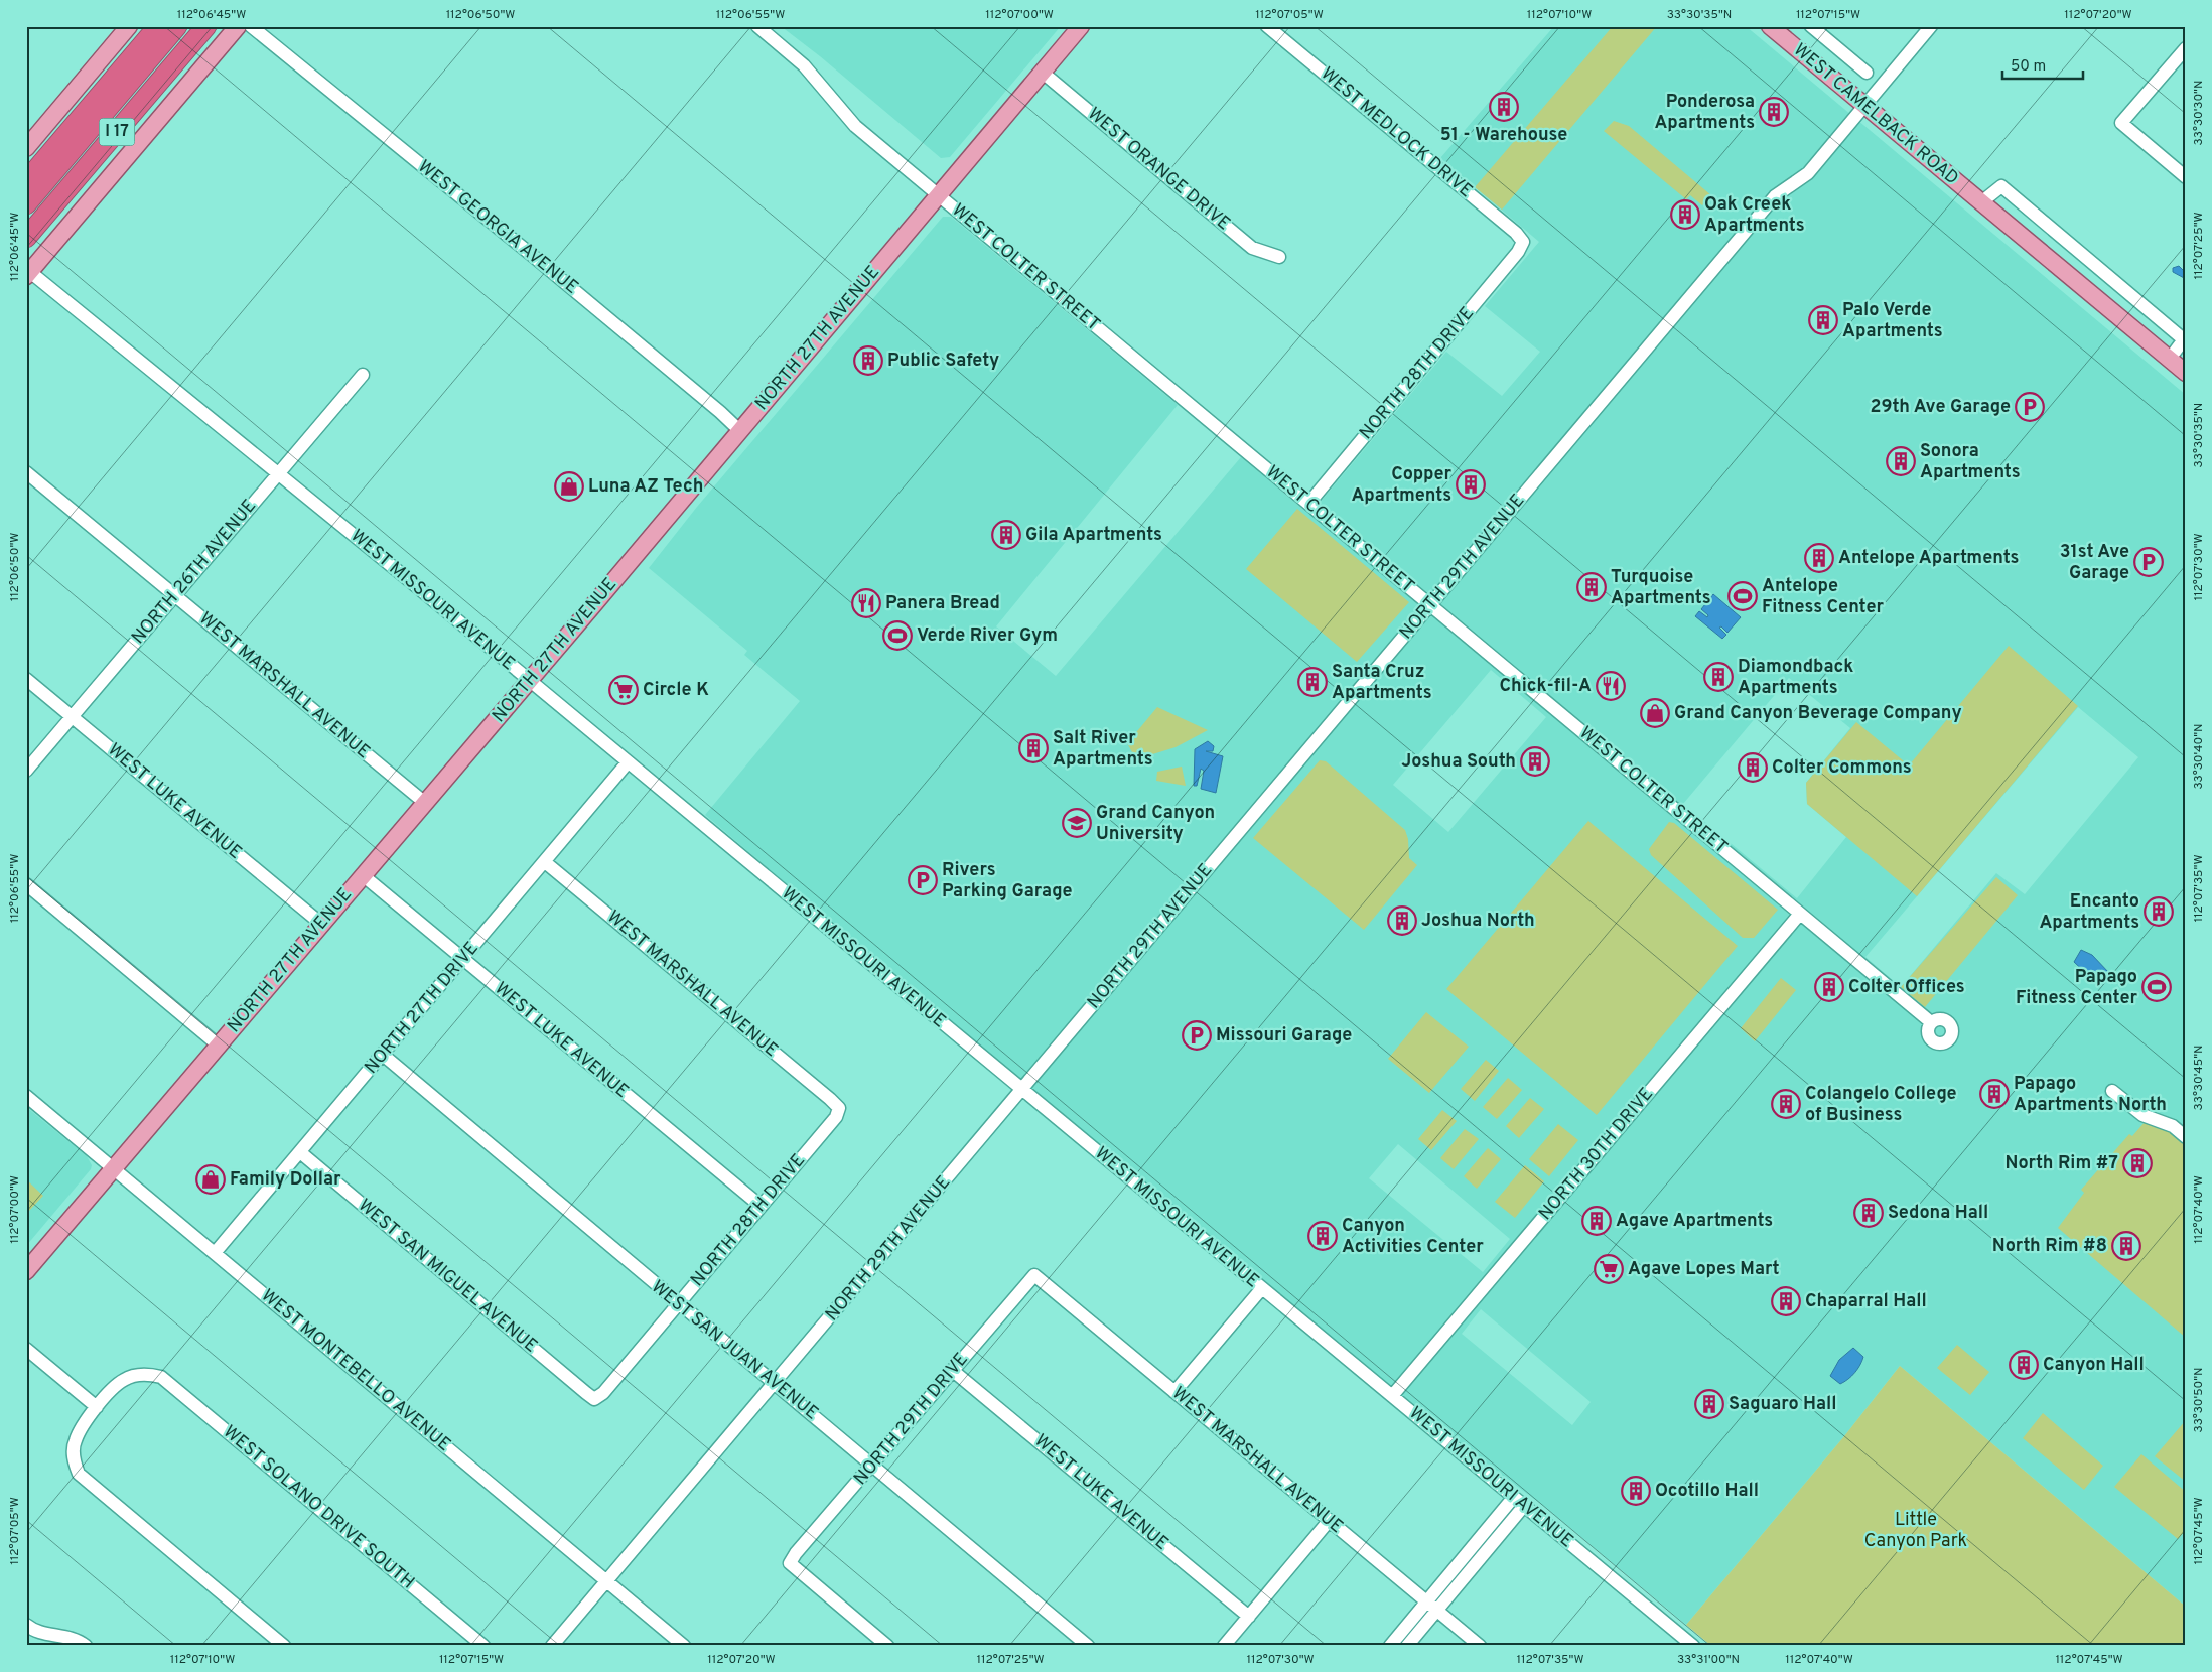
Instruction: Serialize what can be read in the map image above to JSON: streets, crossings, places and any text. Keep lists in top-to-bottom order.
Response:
{
  "streets": {
    "highway": ["I 17"],
    "main road": ["WEST CAMELBACK ROAD", "NORTH 27TH AVENUE"],
    "street": [
      "WEST MEDLOCK DRIVE",
      "WEST ORANGE DRIVE",
      "WEST GEORGIA AVENUE",
      "WEST COLTER STREET",
      "NORTH 28TH DRIVE",
      "NORTH 29TH AVENUE",
      "NORTH 26TH AVENUE",
      "WEST MISSOURI AVENUE",
      "WEST MARSHALL AVENUE",
      "WEST LUKE AVENUE",
      "NORTH 27TH DRIVE",
      "NORTH 30TH DRIVE",
      "WEST SAN MIGUEL AVENUE",
      "WEST SAN JUAN AVENUE",
      "WEST MONTEBELLO AVENUE",
      "NORTH 29TH DRIVE",
      "WEST SOLANO DRIVE SOUTH"
    ]
  },
  "crossings": [
    ["WEST CAMELBACK ROAD", "NORTH 29TH AVENUE"],
    ["WEST MEDLOCK DRIVE", "NORTH 28TH DRIVE"],
    ["WEST ORANGE DRIVE", "NORTH 27TH AVENUE"],
    ["WEST GEORGIA AVENUE", "NORTH 27TH AVENUE"],
    ["WEST COLTER STREET", "NORTH 27TH AVENUE"],
    ["WEST COLTER STREET", "NORTH 28TH DRIVE"],
    ["WEST COLTER STREET", "NORTH 29TH AVENUE"],
    ["WEST COLTER STREET", "NORTH 30TH DRIVE"],
    ["NORTH 27TH AVENUE", "WEST MISSOURI AVENUE"],
    ["NORTH 27TH AVENUE", "WEST MARSHALL AVENUE"],
    ["NORTH 27TH AVENUE", "WEST LUKE AVENUE"],
    ["NORTH 27TH AVENUE", "WEST MONTEBELLO AVENUE"],
    ["NORTH 28TH DRIVE", "WEST MARSHALL AVENUE"],
    ["NORTH 28TH DRIVE", "WEST LUKE AVENUE"],
    ["NORTH 28TH DRIVE", "WEST SAN MIGUEL AVENUE"],
    ["NORTH 28TH DRIVE", "WEST SAN JUAN AVENUE"],
    ["NORTH 29TH AVENUE", "WEST MISSOURI AVENUE"],
    ["NORTH 29TH AVENUE", "WEST SAN JUAN AVENUE"],
    ["NORTH 29TH AVENUE", "WEST MONTEBELLO AVENUE"],
    ["NORTH 26TH AVENUE", "WEST MISSOURI AVENUE"],
    ["NORTH 26TH AVENUE", "WEST MARSHALL AVENUE"],
    ["NORTH 26TH AVENUE", "WEST LUKE AVENUE"],
    ["WEST MISSOURI AVENUE", "NORTH 27TH DRIVE"],
    ["WEST MISSOURI AVENUE", "NORTH 30TH DRIVE"],
    ["WEST MARSHALL AVENUE", "NORTH 27TH DRIVE"],
    ["WEST MARSHALL AVENUE", "NORTH 29TH DRIVE"],
    ["WEST LUKE AVENUE", "NORTH 27TH DRIVE"],
    ["WEST LUKE AVENUE", "NORTH 29TH DRIVE"],
    ["NORTH 27TH DRIVE", "WEST SAN MIGUEL AVENUE"],
    ["NORTH 27TH DRIVE", "WEST SAN JUAN AVENUE"],
    ["NORTH 27TH DRIVE", "WEST MONTEBELLO AVENUE"],
    ["WEST SAN JUAN AVENUE", "NORTH 29TH DRIVE"]
  ],
  "parks": ["Little Canyon Park"],
  "places": {
    "building": [
      "51 - Warehouse",
      "Ponderosa Apartments",
      "Oak Creek Apartments",
      "Palo Verde Apartments",
      "Public Safety",
      "Sonora Apartments",
      "Copper Apartments",
      "Gila Apartments",
      "Antelope Apartments",
      "Turquoise Apartments",
      "Diamondback Apartments",
      "Santa Cruz Apartments",
      "Salt River Apartments",
      "Joshua South",
      "Colter Commons",
      "Encanto Apartments",
      "Joshua North",
      "Colter Offices",
      "Papago Apartments North",
      "Colangelo College of Business",
      "North Rim #7",
      "Sedona Hall",
      "Agave Apartments",
      "Canyon Activities Center",
      "North Rim #8",
      "Chaparral Hall",
      "Canyon Hall",
      "Saguaro Hall",
      "Ocotillo Hall"
    ],
    "parking": [
      "29th Ave Garage",
      "31st Ave Garage",
      "Rivers Parking Garage",
      "Missouri Garage"
    ],
    "shop": ["Luna AZ Tech", "Grand Canyon Beverage Company", "Family Dollar"],
    "sports": ["Antelope Fitness Center", "Verde River Gym", "Papago Fitness Center"],
    "restaurant": ["Panera Bread", "Chick-fil-A"],
    "supermarket": ["Circle K", "Agave Lopes Mart"],
    "school or university": ["Grand Canyon University"]
  },
  "scale_bar": "50 m",
  "coordinates": [
    "112°06'45\"W",
    "112°06'50\"W",
    "112°06'55\"W",
    "112°07'00\"W",
    "112°07'05\"W",
    "112°07'10\"W",
    "33°30'35\"N",
    "112°07'15\"W",
    "112°07'20\"W",
    "33°30'30\"N",
    "112°07'25\"W",
    "112°07'30\"W",
    "33°30'40\"N",
    "112°07'35\"W",
    "33°30'45\"N",
    "112°07'40\"W",
    "33°30'50\"N",
    "112°07'45\"W",
    "33°31'00\"N"
  ]
}
